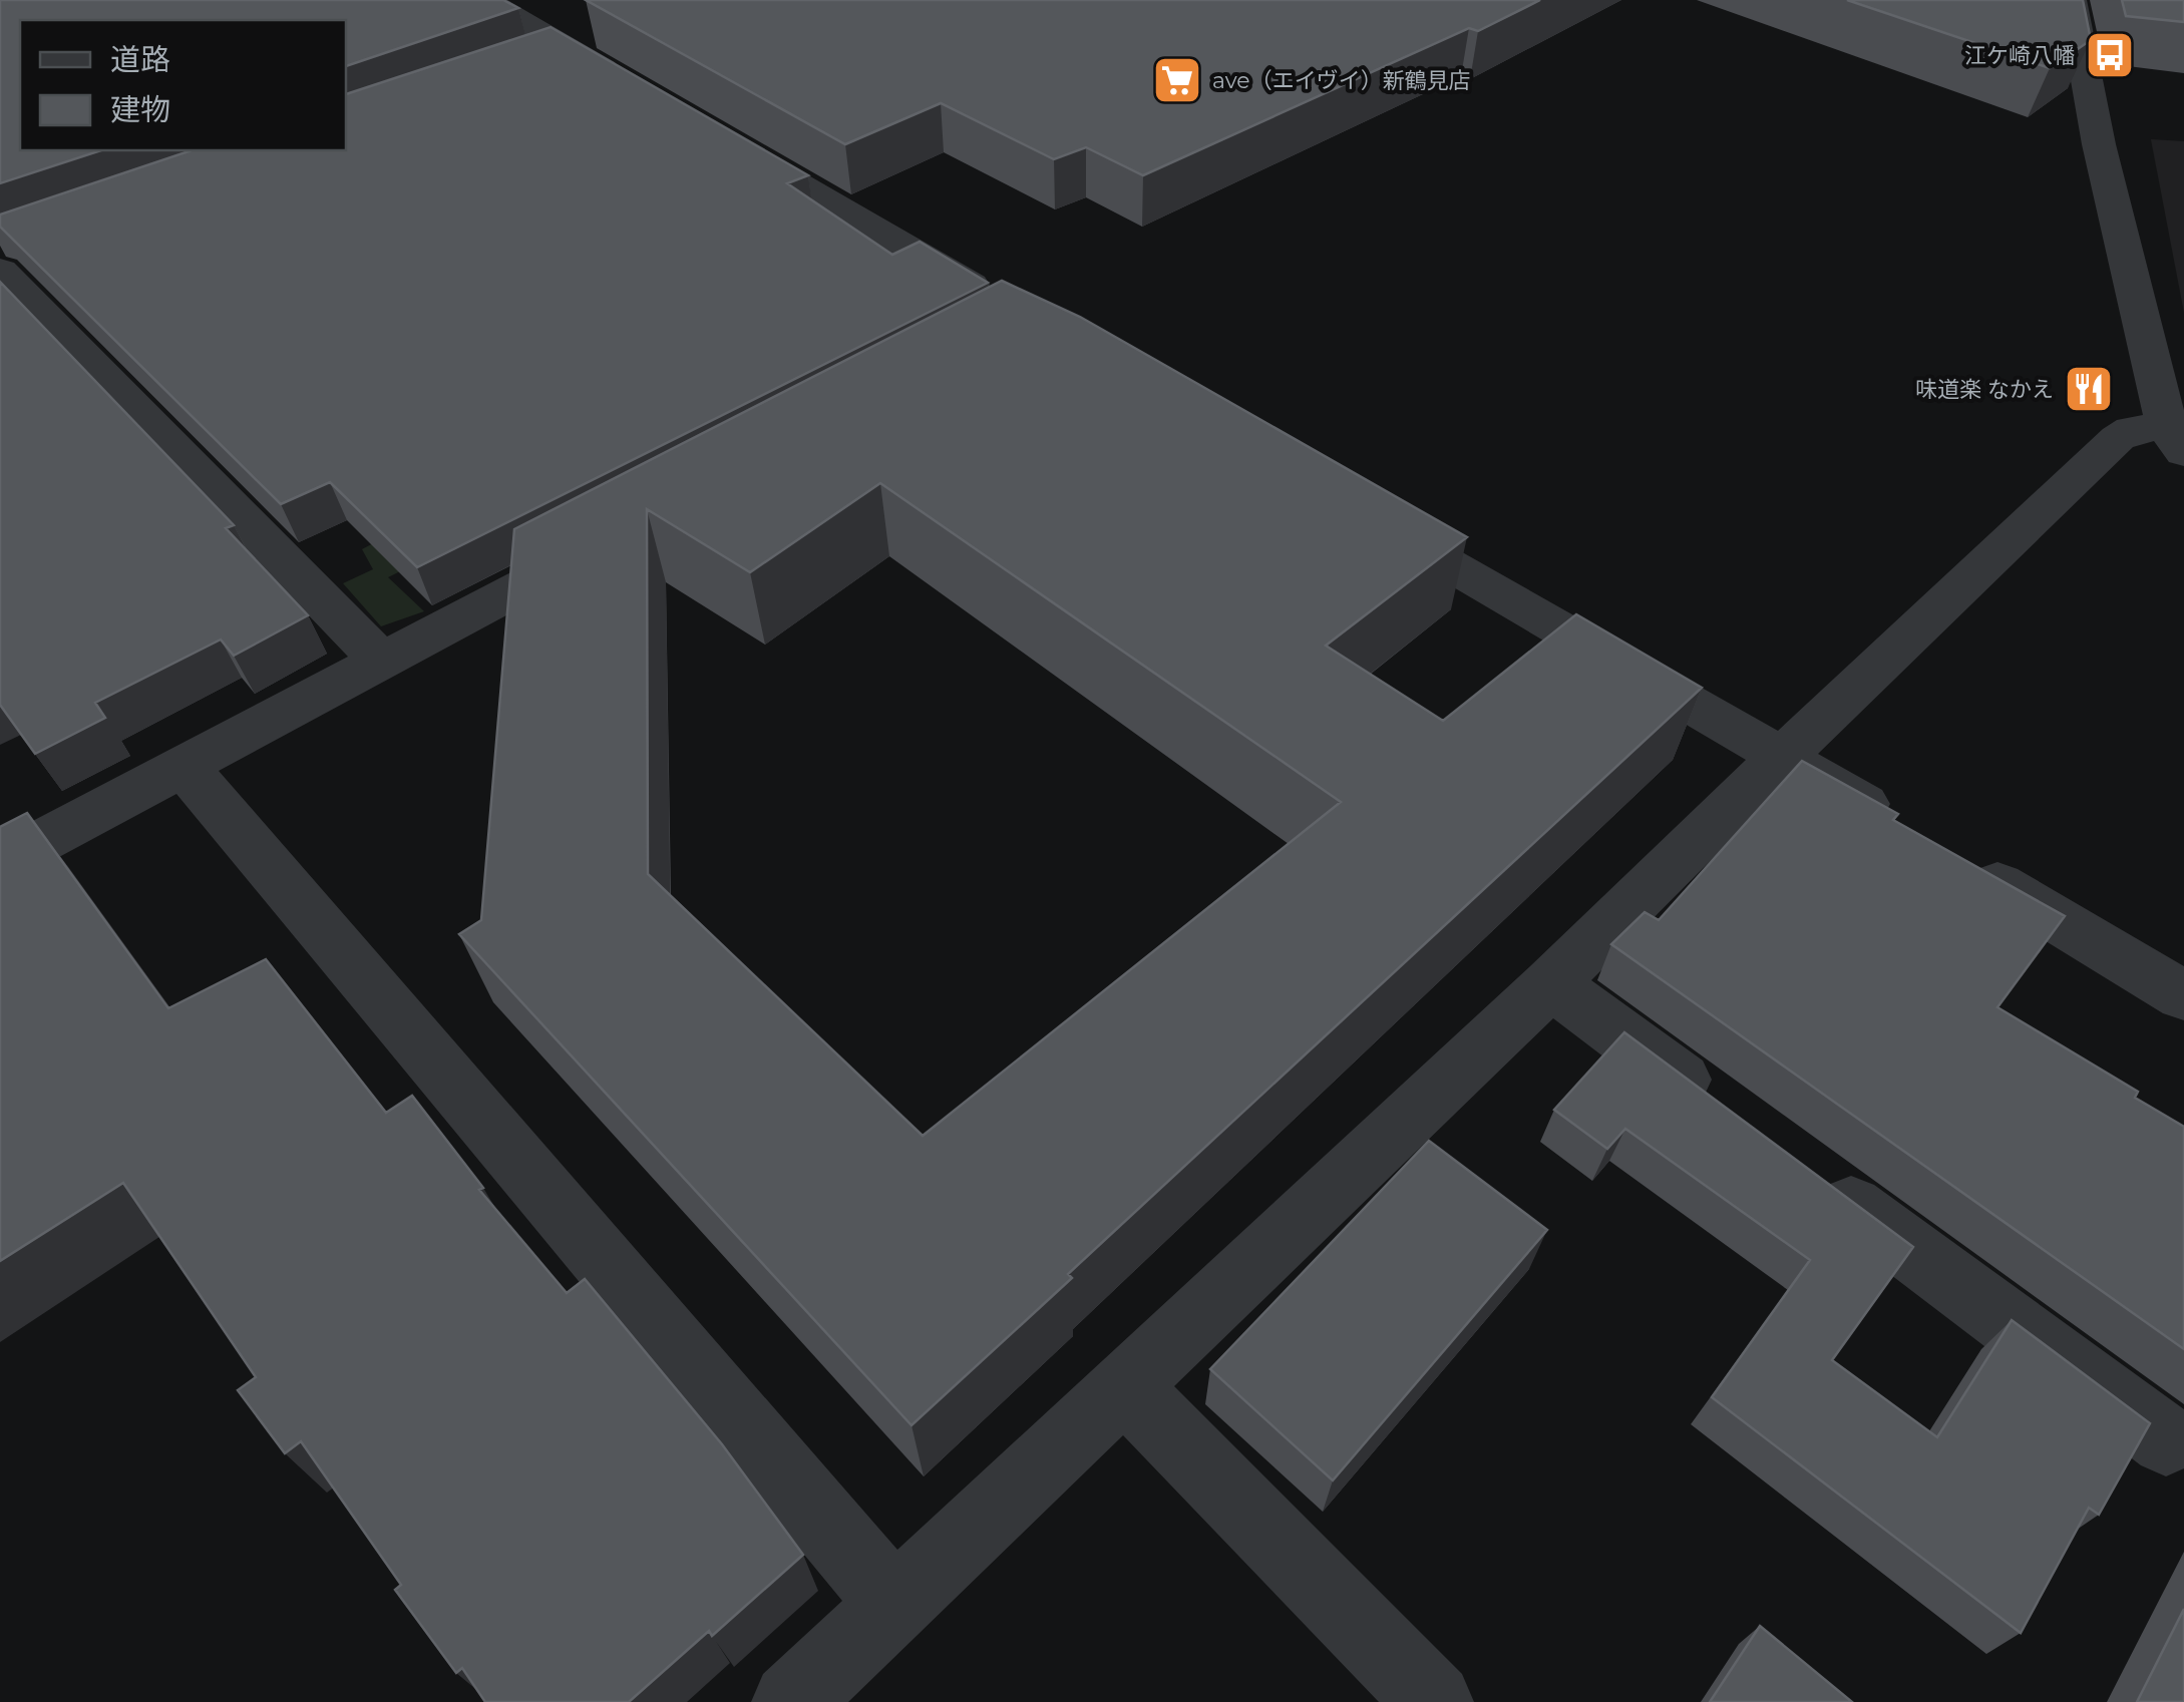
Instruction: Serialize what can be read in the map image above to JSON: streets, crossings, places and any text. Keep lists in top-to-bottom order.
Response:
{
  "places": {
    "bus stop": ["江ケ崎八幡"],
    "supermarket": ["ave（エイヴイ）新鶴見店"],
    "restaurant": ["味道楽 なかえ"]
  },
  "legend": ["道路", "建物"]
}
